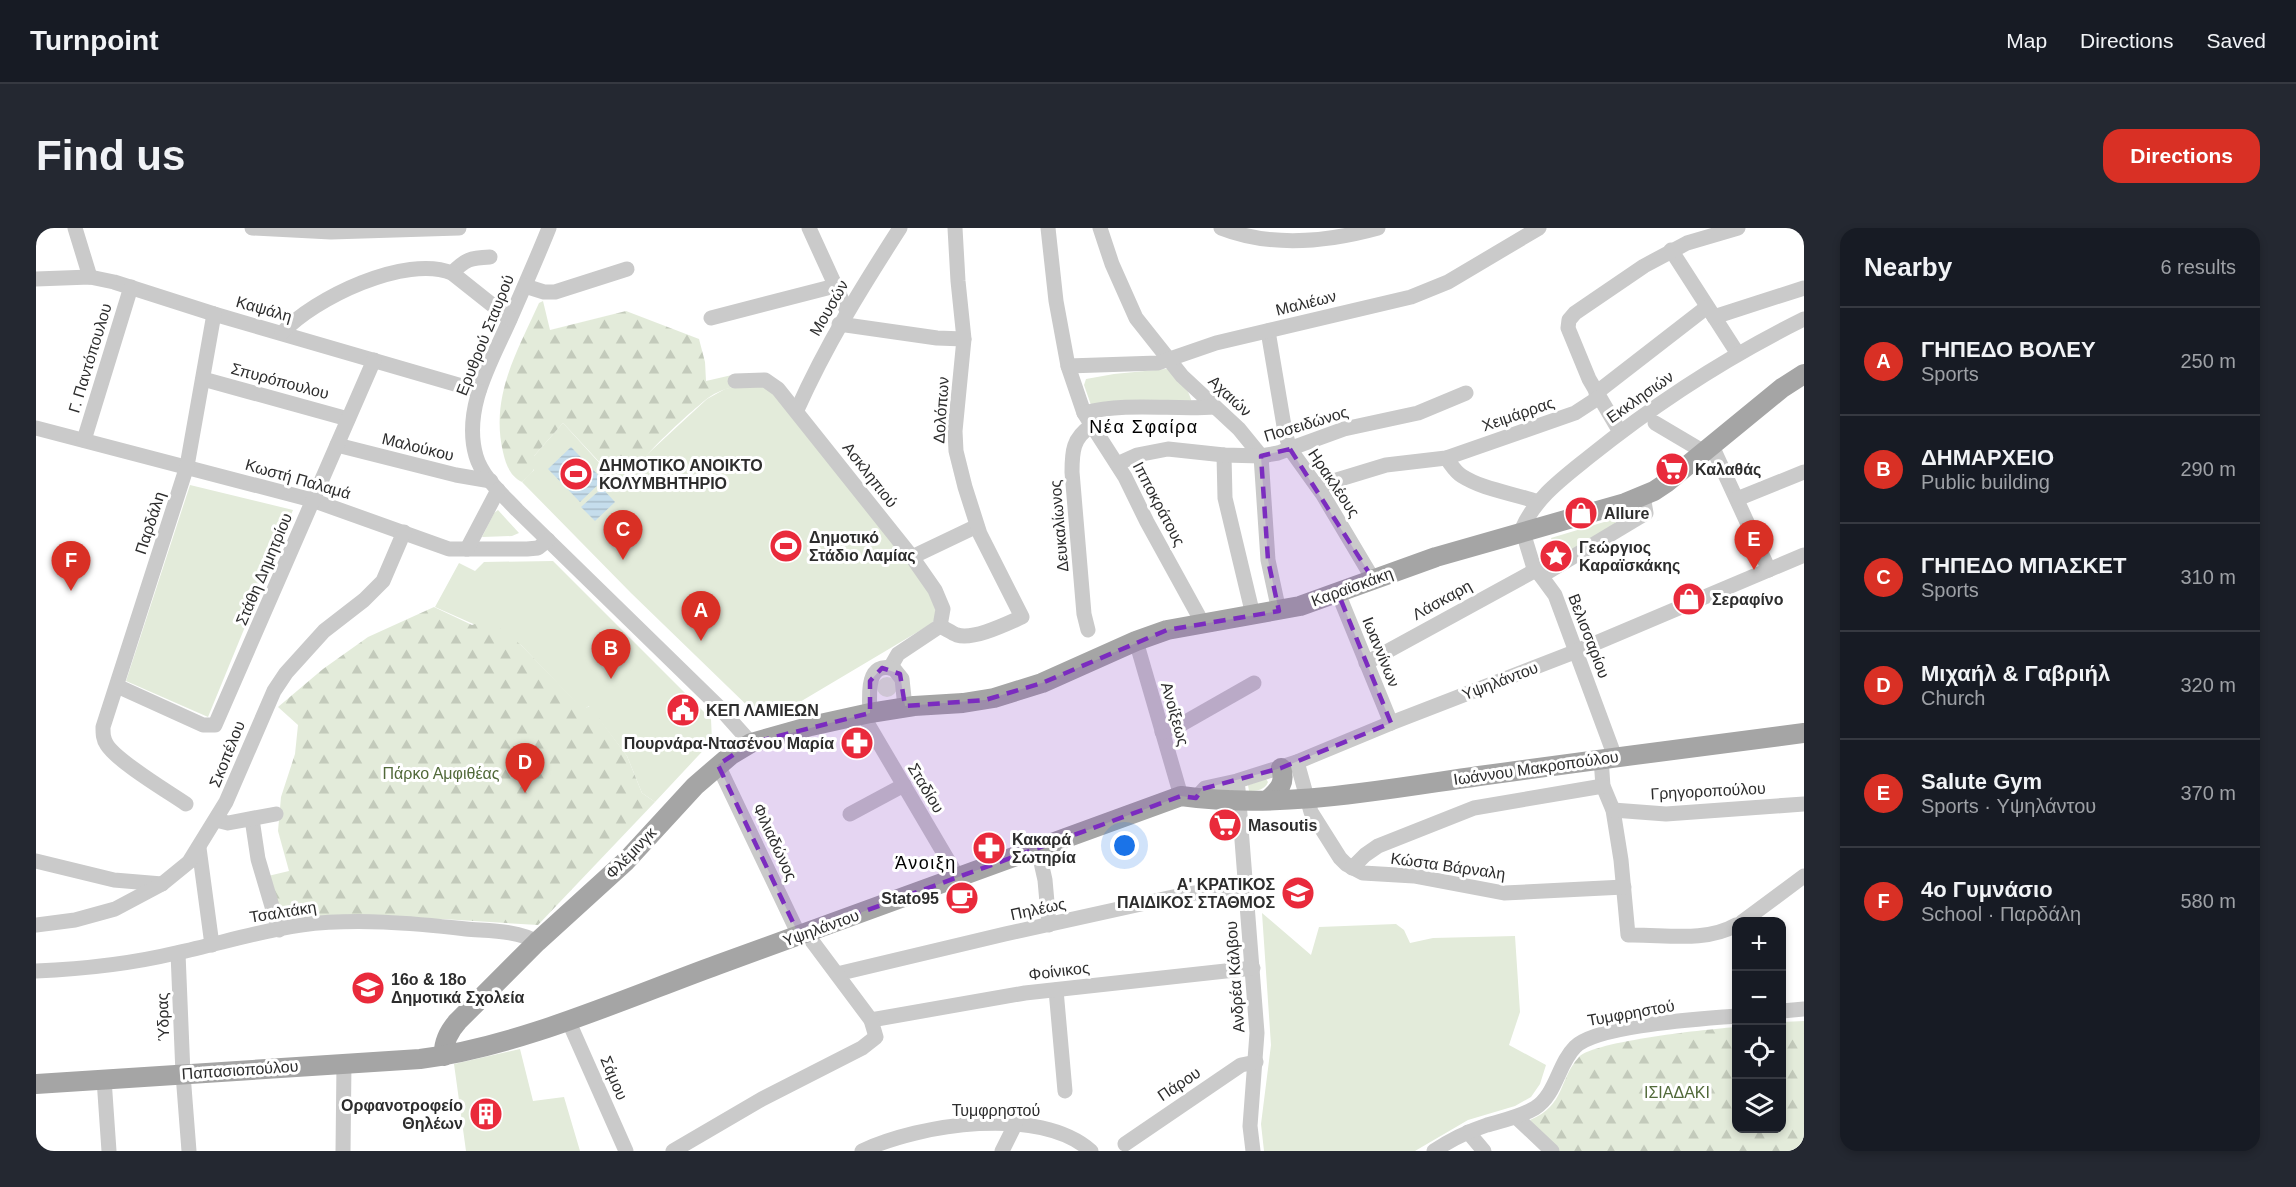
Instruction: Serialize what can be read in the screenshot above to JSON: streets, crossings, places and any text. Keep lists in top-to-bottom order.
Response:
{
  "streets": {
    "main road": [
      "Καραϊσκάκη",
      "Υψηλάντου",
      "Ιωάννου Μακροπούλου",
      "Φλέμινγκ",
      "Παπασιοπούλου"
    ],
    "street": [
      "Μαλιέων",
      "Μουσών",
      "Καψάλη",
      "Ερυθρού Σταυρού",
      "Γ. Παντόπουλου",
      "Σπυρόπουλου",
      "Αχαιών",
      "Εκκλησιών",
      "Δολόπων",
      "Χειμάρρας",
      "Ποσειδώνος",
      "Μαλούκου",
      "Ασκληπιού",
      "Κωστή Παλαμά",
      "Ηρακλέους",
      "Ιπποκράτους",
      "Παρδάλη",
      "Δευκαλίωνος",
      "Στάθη Δημητρίου",
      "Λάσκαρη",
      "Βελισσαρίου",
      "Ιωαννίνων",
      "Ανοίξεως",
      "Σκοπέλου",
      "Σταδίου",
      "Γρηγοροπούλου",
      "Φιλιαδώνος",
      "Κώστα Βάρναλη",
      "Πηλέως",
      "Τσαλτάκη",
      "Φοίνικος",
      "Ανδρέα Κάλβου",
      "Τυμφρηστού",
      "Ύδρας",
      "Σάμου",
      "Πάρου"
    ]
  },
  "crossings": [
    ["Μαλιέων", "Αχαιών"],
    ["Μαλιέων", "Ηρακλέους"],
    ["Μαλιέων", "Ιπποκράτους"],
    ["Μουσών", "Ασκληπιού"],
    ["Καψάλη", "Ερυθρού Σταυρού"],
    ["Καψάλη", "Γ. Παντόπουλου"],
    ["Καψάλη", "Παρδάλη"],
    ["Καψάλη", "Στάθη Δημητρίου"],
    ["Ερυθρού Σταυρού", "Μαλούκου"],
    ["Ερυθρού Σταυρού", "Κωστή Παλαμά"],
    ["Ερυθρού Σταυρού", "Φλέμινγκ"],
    ["Γ. Παντόπουλου", "Κωστή Παλαμά"],
    ["Σπυρόπουλου", "Παρδάλη"],
    ["Σπυρόπουλου", "Στάθη Δημητρίου"],
    ["Αχαιών", "Ποσειδώνος"],
    ["Εκκλησιών", "Καραϊσκάκη"],
    ["Εκκλησιών", "Βελισσαρίου"],
    ["Δολόπων", "Ασκληπιού"],
    ["Χειμάρρας", "Ηρακλέους"],
    ["Ποσειδώνος", "Ηρακλέους"],
    ["Ποσειδώνος", "Ιπποκράτους"],
    ["Μαλούκου", "Στάθη Δημητρίου"],
    ["Κωστή Παλαμά", "Παρδάλη"],
    ["Κωστή Παλαμά", "Στάθη Δημητρίου"],
    ["Κωστή Παλαμά", "Σκοπέλου"],
    ["Ηρακλέους", "Καραϊσκάκη"],
    ["Ιπποκράτους", "Δευκαλίωνος"],
    ["Ιπποκράτους", "Καραϊσκάκη"],
    ["Παρδάλη", "Στάθη Δημητρίου"],
    ["Καραϊσκάκη", "Λάσκαρη"],
    ["Καραϊσκάκη", "Βελισσαρίου"],
    ["Καραϊσκάκη", "Ιωαννίνων"],
    ["Καραϊσκάκη", "Ανοίξεως"],
    ["Καραϊσκάκη", "Σταδίου"],
    ["Καραϊσκάκη", "Φλέμινγκ"],
    ["Λάσκαρη", "Βελισσαρίου"],
    ["Λάσκαρη", "Ιωαννίνων"],
    ["Βελισσαρίου", "Υψηλάντου"],
    ["Βελισσαρίου", "Ιωάννου Μακροπούλου"],
    ["Βελισσαρίου", "Γρηγοροπούλου"],
    ["Βελισσαρίου", "Κώστα Βάρναλη"],
    ["Ιωαννίνων", "Υψηλάντου"],
    ["Υψηλάντου", "Ανοίξεως"],
    ["Υψηλάντου", "Ιωάννου Μακροπούλου"],
    ["Υψηλάντου", "Σταδίου"],
    ["Υψηλάντου", "Φιλιαδώνος"],
    ["Υψηλάντου", "Φλέμινγκ"],
    ["Υψηλάντου", "Ανδρέα Κάλβου"],
    ["Υψηλάντου", "Παπασιοπούλου"],
    ["Υψηλάντου", "Σάμου"],
    ["Σταδίου", "Φλέμινγκ"],
    ["Φιλιαδώνος", "Φλέμινγκ"],
    ["Φιλιαδώνος", "Πηλέως"],
    ["Φιλιαδώνος", "Φοίνικος"],
    ["Φλέμινγκ", "Τσαλτάκη"],
    ["Φλέμινγκ", "Παπασιοπούλου"],
    ["Πηλέως", "Ανδρέα Κάλβου"],
    ["Τσαλτάκη", "Ύδρας"],
    ["Φοίνικος", "Ανδρέα Κάλβου"],
    ["Ανδρέα Κάλβου", "Πάρου"],
    ["Ύδρας", "Παπασιοπούλου"]
  ],
  "districts": ["Νέα Σφαίρα", "Άνοιξη"],
  "parks": ["Πάρκο Αμφιθέας", "ΙΣΙΑΔΑΚΙ"],
  "places": {
    "supermarket": ["Καλαθάς", "Masoutis"],
    "sports": ["ΔΗΜΟΤΙΚΟ ΑΝΟΙΚΤΟ ΚΟΛΥΜΒΗΤΗΡΙΟ", "Δημοτικό Στάδιο Λαμίας"],
    "shop": ["Allure", "Σεραφίνο"],
    "place": ["Γεώργιος Καραϊσκάκης"],
    "public building": ["ΚΕΠ ΛΑΜΙΕΩΝ"],
    "pharmacy": ["Πουρνάρα-Ντασένου Μαρία", "Κακαρά Σωτηρία"],
    "school or university": ["Α' ΚΡΑΤΙΚΟΣ ΠΑΙΔΙΚΟΣ ΣΤΑΘΜΟΣ", "16ο & 18ο Δημοτικά Σχολεία"],
    "cafe": ["Stato95"],
    "building": ["Ορφανοτροφείο Θηλέων"]
  },
  "page": {
    "header": "Turnpoint",
    "nav": ["Map", "Directions", "Saved"],
    "buttons": "Directions",
    "title": "Find us",
    "heading": ["Nearby", "6 results"],
    "list": [
      {
        "mark": "A",
        "name": "ΓΗΠΕΔΟ ΒΟΛΕΥ",
        "note": "Sports",
        "value": "250 m"
      },
      {
        "mark": "B",
        "name": "ΔΗΜΑΡΧΕΙΟ",
        "note": "Public building",
        "value": "290 m"
      },
      {
        "mark": "C",
        "name": "ΓΗΠΕΔΟ ΜΠΑΣΚΕΤ",
        "note": "Sports",
        "value": "310 m"
      },
      {
        "mark": "D",
        "name": "Μιχαήλ & Γαβριήλ",
        "note": "Church",
        "value": "320 m"
      },
      {
        "mark": "E",
        "name": "Salute Gym",
        "note": "Sports · Υψηλάντου",
        "value": "370 m"
      },
      {
        "mark": "F",
        "name": "4ο Γυμνάσιο",
        "note": "School · Παρδάλη",
        "value": "580 m"
      }
    ],
    "pins": [
      "C",
      "E",
      "F",
      "A",
      "B",
      "D"
    ],
    "map_buttons": ["+", "−"]
  }
}
